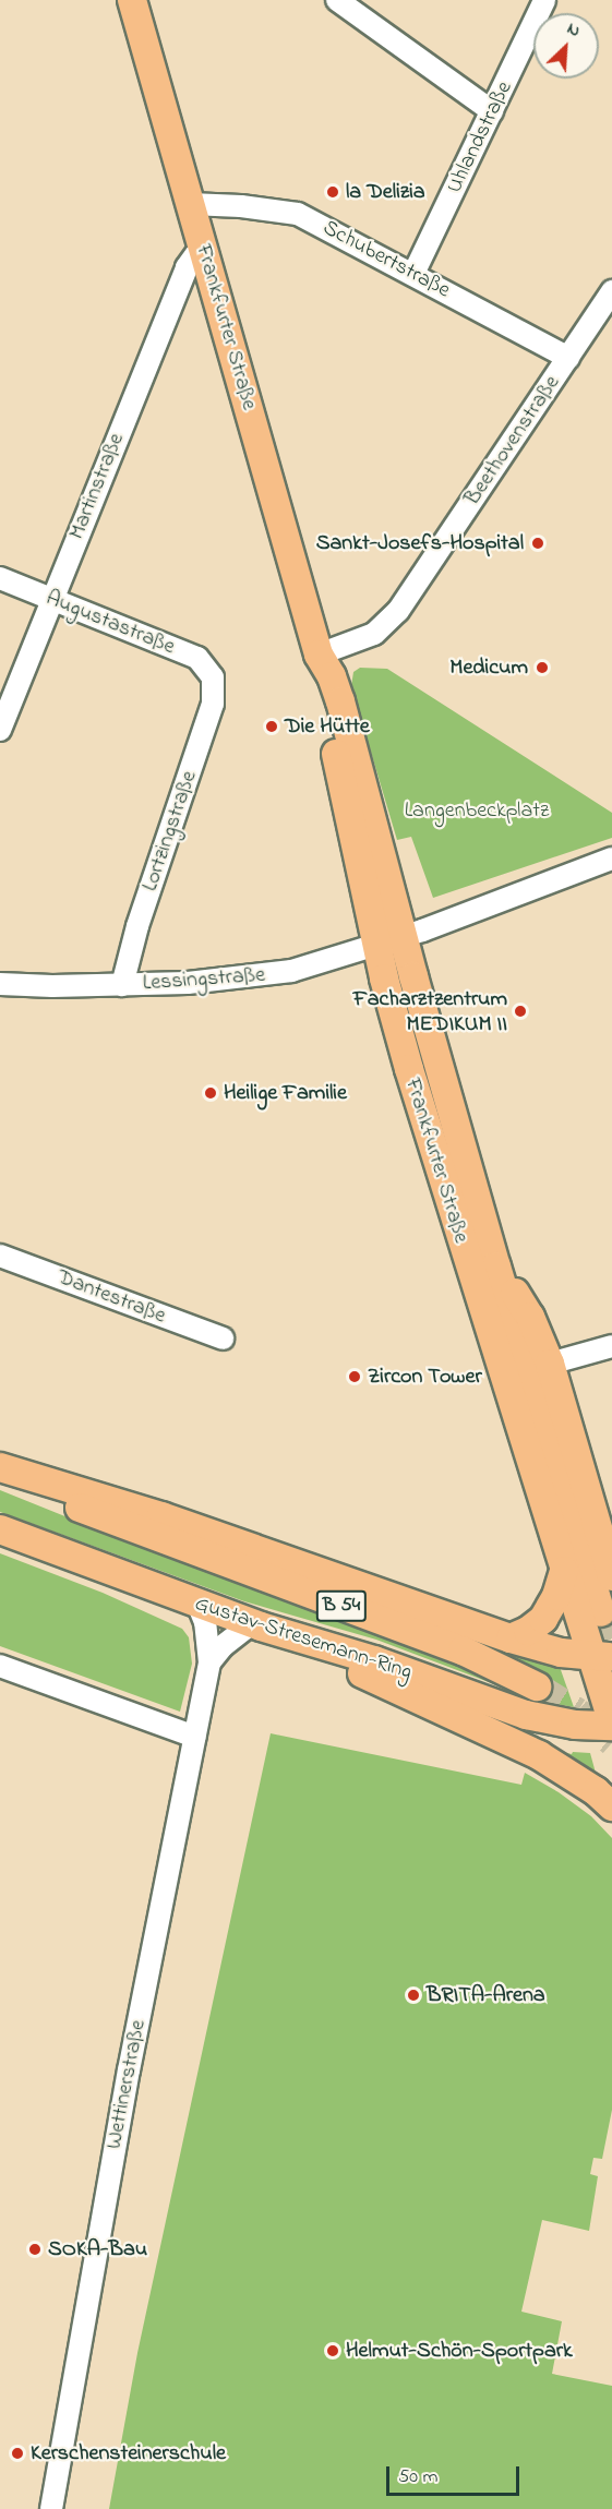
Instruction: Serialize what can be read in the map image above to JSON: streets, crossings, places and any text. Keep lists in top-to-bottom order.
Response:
{
  "streets": {
    "main road": ["Frankfurter Straße", "B 54", "Gustav-Stresemann-Ring"],
    "street": [
      "Uhlandstraße",
      "Schubertstraße",
      "Beethovenstraße",
      "Martinstraße",
      "Augustastraße",
      "Lortzingstraße",
      "Lessingstraße",
      "Dantestraße",
      "Wettinerstraße"
    ]
  },
  "crossings": [
    ["Uhlandstraße", "Schubertstraße"],
    ["Schubertstraße", "Frankfurter Straße"],
    ["Schubertstraße", "Beethovenstraße"],
    ["Frankfurter Straße", "Beethovenstraße"],
    ["Frankfurter Straße", "Martinstraße"],
    ["Frankfurter Straße", "Lessingstraße"],
    ["Frankfurter Straße", "Gustav-Stresemann-Ring"],
    ["Martinstraße", "Augustastraße"],
    ["Augustastraße", "Lortzingstraße"],
    ["Lortzingstraße", "Lessingstraße"],
    ["B 54", "Gustav-Stresemann-Ring"],
    ["Gustav-Stresemann-Ring", "Wettinerstraße"]
  ],
  "parks": ["Langenbeckplatz"],
  "places": [
    "la Delizia",
    "Sankt-Josefs-Hospital",
    "Medicum",
    "Die Hütte",
    "Facharztzentrum MEDIKUM II",
    "Heilige Familie",
    "Zircon Tower",
    "BRITA-Arena",
    "SOKA-Bau",
    "Helmut-Schön-Sportpark",
    "Kerschensteinerschule"
  ],
  "scale_bar": "50 m",
  "north": "top right"
}
